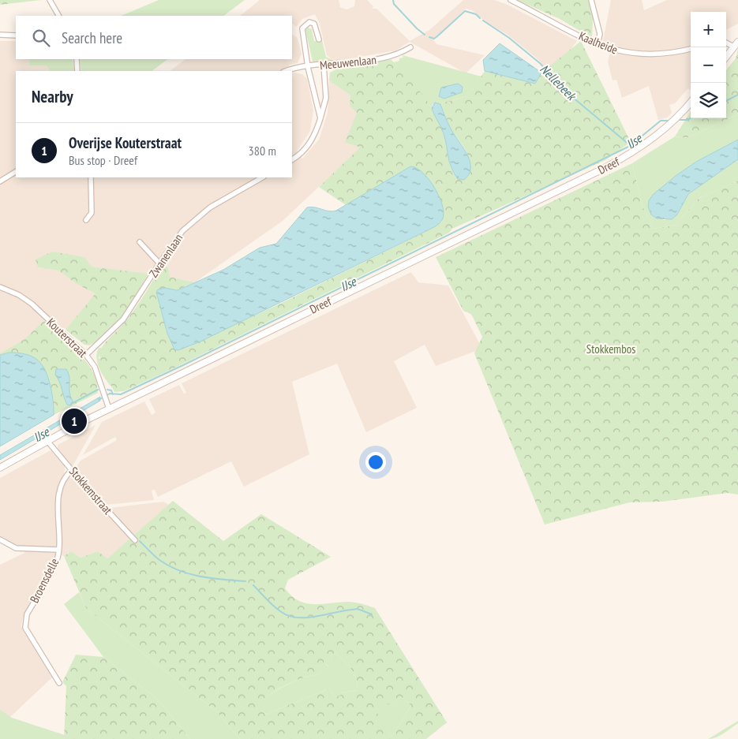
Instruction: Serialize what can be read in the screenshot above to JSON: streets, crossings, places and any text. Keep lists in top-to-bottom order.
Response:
{
  "streets": {
    "main road": ["Dreef"],
    "street": [
      "Kaalheide",
      "Meeuwenlaan",
      "Zwanenlaan",
      "Kouterstraat",
      "Stokkemstraat",
      "Broensdelle"
    ]
  },
  "crossings": [
    ["Dreef", "Kouterstraat"],
    ["Dreef", "Stokkemstraat"],
    ["Zwanenlaan", "Kouterstraat"],
    ["Stokkemstraat", "Broensdelle"]
  ],
  "water": ["Nellebeek", "IJse"],
  "parks": ["Stokkembos"],
  "page": {
    "map_buttons": ["+", "−"],
    "search": "Search here",
    "heading": "Nearby",
    "list": [
      {
        "mark": "1",
        "name": "Overijse Kouterstraat",
        "note": "Bus stop · Dreef",
        "value": "380 m"
      }
    ],
    "pins": "1"
  }
}
